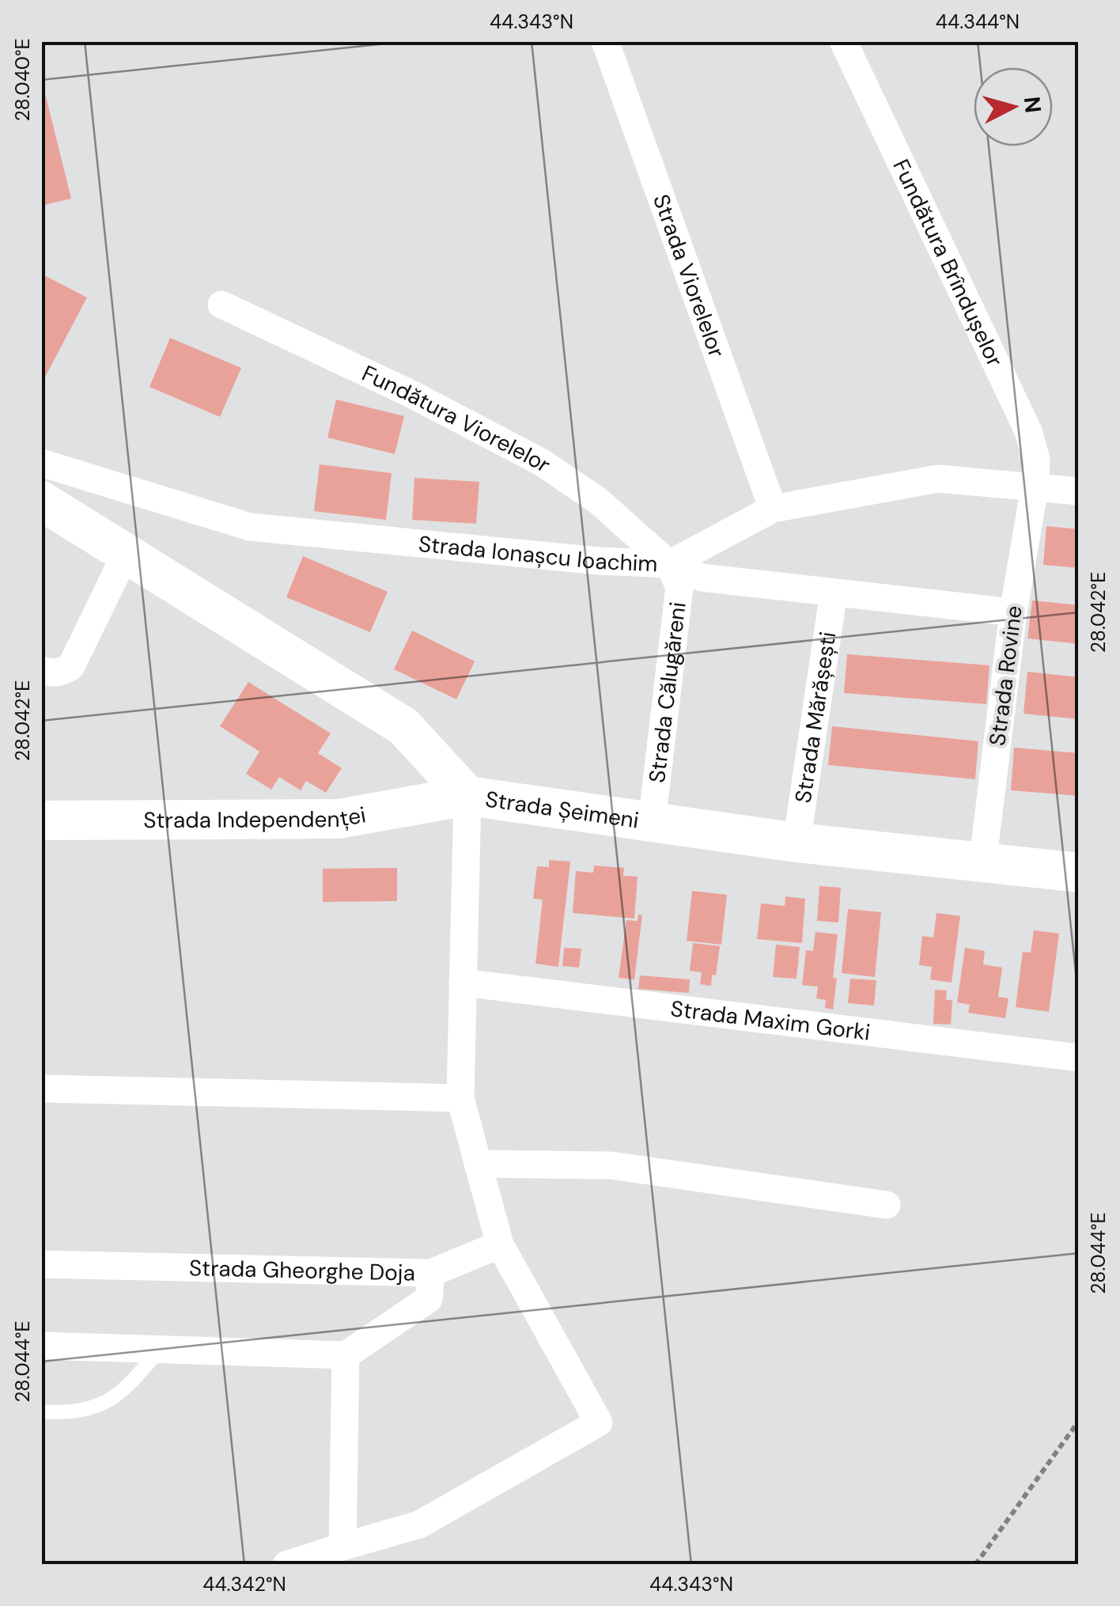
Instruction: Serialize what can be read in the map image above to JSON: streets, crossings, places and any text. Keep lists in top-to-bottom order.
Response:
{
  "streets": {
    "main road": ["Strada Șeimeni", "Strada Independenței"],
    "street": [
      "Fundătura Brîndușelor",
      "Strada Viorelelor",
      "Fundătura Viorelelor",
      "Strada Ionașcu Ioachim",
      "Strada Rovine",
      "Strada Călugăreni",
      "Strada Mărășești",
      "Strada Maxim Gorki",
      "Strada Gheorghe Doja"
    ]
  },
  "crossings": [
    ["Fundătura Brîndușelor", "Strada Ionașcu Ioachim"],
    ["Fundătura Brîndușelor", "Strada Rovine"],
    ["Strada Viorelelor", "Strada Ionașcu Ioachim"],
    ["Fundătura Viorelelor", "Strada Ionașcu Ioachim"],
    ["Fundătura Viorelelor", "Strada Călugăreni"],
    ["Strada Ionașcu Ioachim", "Strada Rovine"],
    ["Strada Ionașcu Ioachim", "Strada Călugăreni"],
    ["Strada Rovine", "Strada Șeimeni"],
    ["Strada Călugăreni", "Strada Șeimeni"],
    ["Strada Mărășești", "Strada Șeimeni"],
    ["Strada Șeimeni", "Strada Independenței"]
  ],
  "north": "right",
  "coordinates": [
    "44.343°N",
    "44.344°N",
    "28.040°E",
    "28.042°E",
    "28.044°E",
    "44.342°N"
  ]
}
